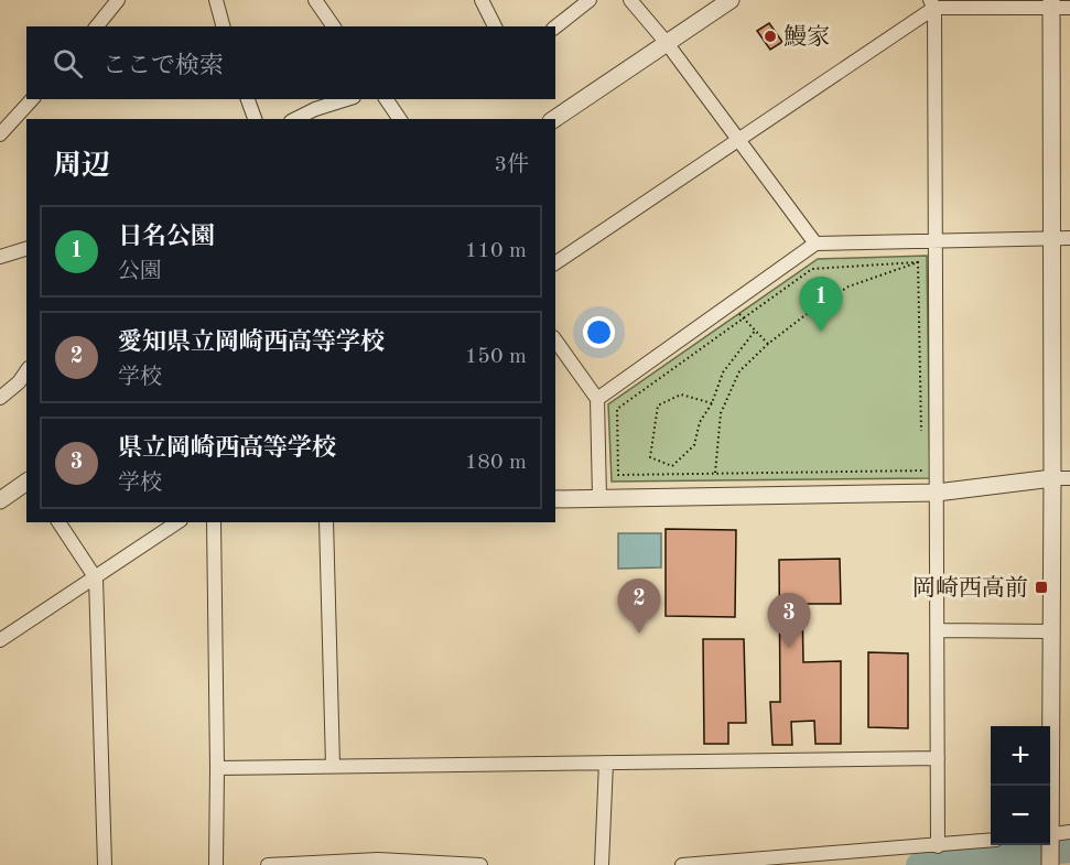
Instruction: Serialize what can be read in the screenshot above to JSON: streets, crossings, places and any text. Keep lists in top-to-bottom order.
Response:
{
  "places": {
    "other": ["鰻家"],
    "transit": ["岡崎西高前"]
  },
  "page": {
    "search": "ここで検索",
    "heading": ["周辺", "3件"],
    "list": [
      {
        "mark": "1",
        "name": "日名公園",
        "note": "公園",
        "value": "110 m"
      },
      {
        "mark": "2",
        "name": "愛知県立岡崎西高等学校",
        "note": "学校",
        "value": "150 m"
      },
      {
        "mark": "3",
        "name": "県立岡崎西高等学校",
        "note": "学校",
        "value": "180 m"
      }
    ],
    "pins": ["1", "2", "3"],
    "map_buttons": ["+", "−"]
  }
}
